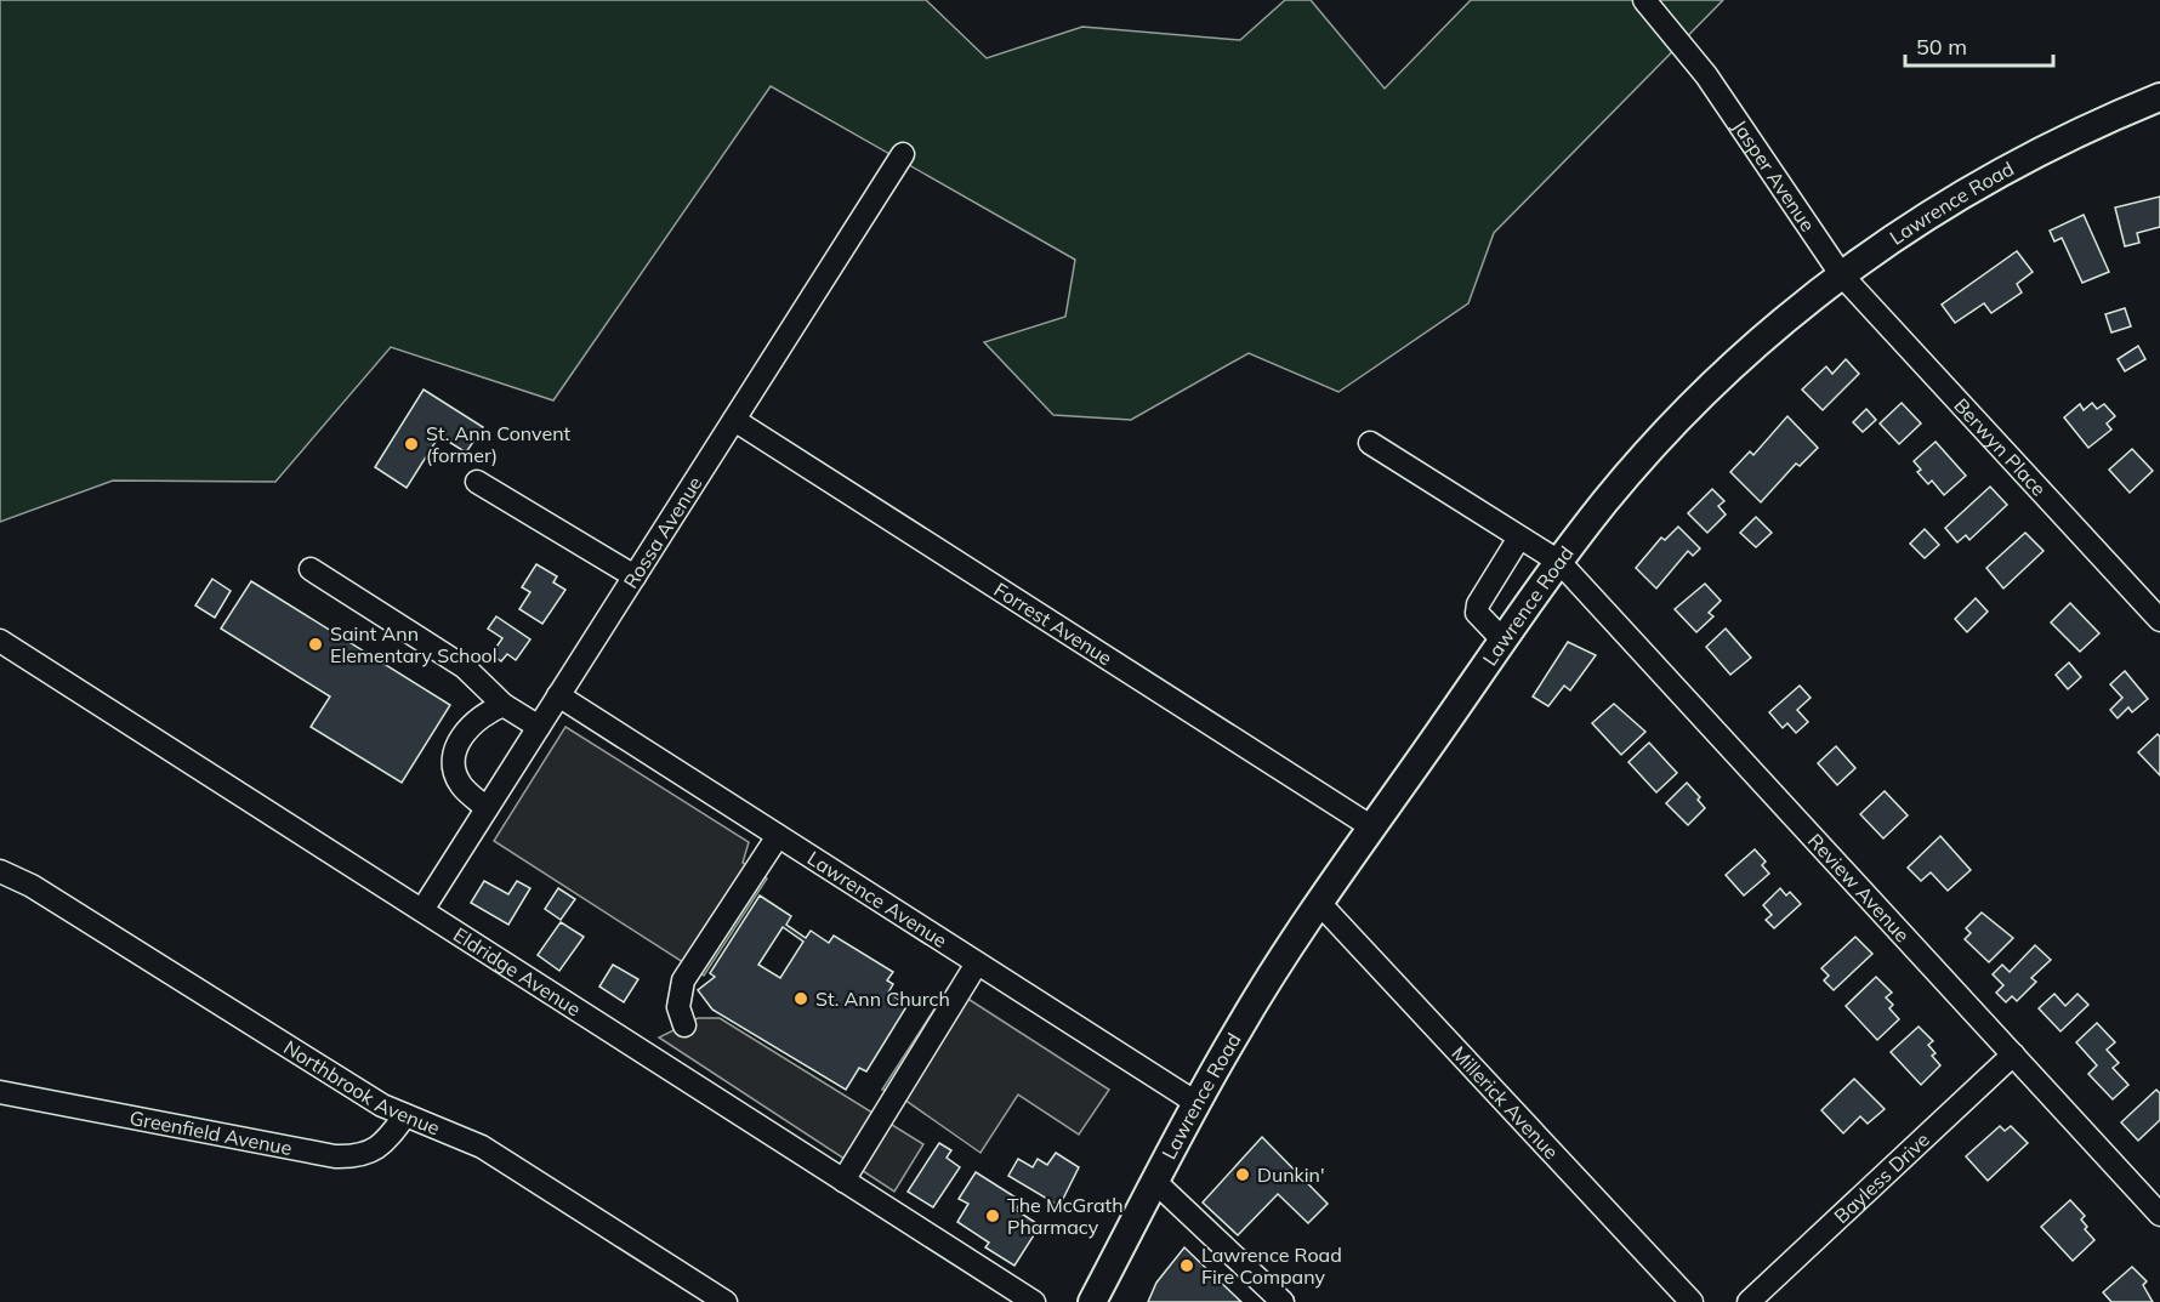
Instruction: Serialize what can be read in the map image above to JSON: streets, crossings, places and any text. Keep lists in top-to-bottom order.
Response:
{
  "streets": {
    "main road": ["Lawrence Road"],
    "street": [
      "Jasper Avenue",
      "Berwyn Place",
      "Rossa Avenue",
      "Forrest Avenue",
      "Review Avenue",
      "Lawrence Avenue",
      "Eldridge Avenue",
      "Northbrook Avenue",
      "Millerick Avenue",
      "Greenfield Avenue",
      "Bayless Drive"
    ]
  },
  "crossings": [
    ["Jasper Avenue", "Lawrence Road"],
    ["Jasper Avenue", "Berwyn Place"],
    ["Lawrence Road", "Berwyn Place"],
    ["Lawrence Road", "Forrest Avenue"],
    ["Lawrence Road", "Review Avenue"],
    ["Lawrence Road", "Lawrence Avenue"],
    ["Lawrence Road", "Millerick Avenue"],
    ["Rossa Avenue", "Forrest Avenue"],
    ["Rossa Avenue", "Lawrence Avenue"],
    ["Rossa Avenue", "Eldridge Avenue"],
    ["Review Avenue", "Bayless Drive"],
    ["Northbrook Avenue", "Greenfield Avenue"]
  ],
  "places": [
    "St. Ann Convent (former)",
    "Saint Ann Elementary School",
    "St. Ann Church",
    "Dunkin'",
    "The McGrath Pharmacy",
    "Lawrence Road Fire Company"
  ],
  "scale_bar": "50 m"
}
